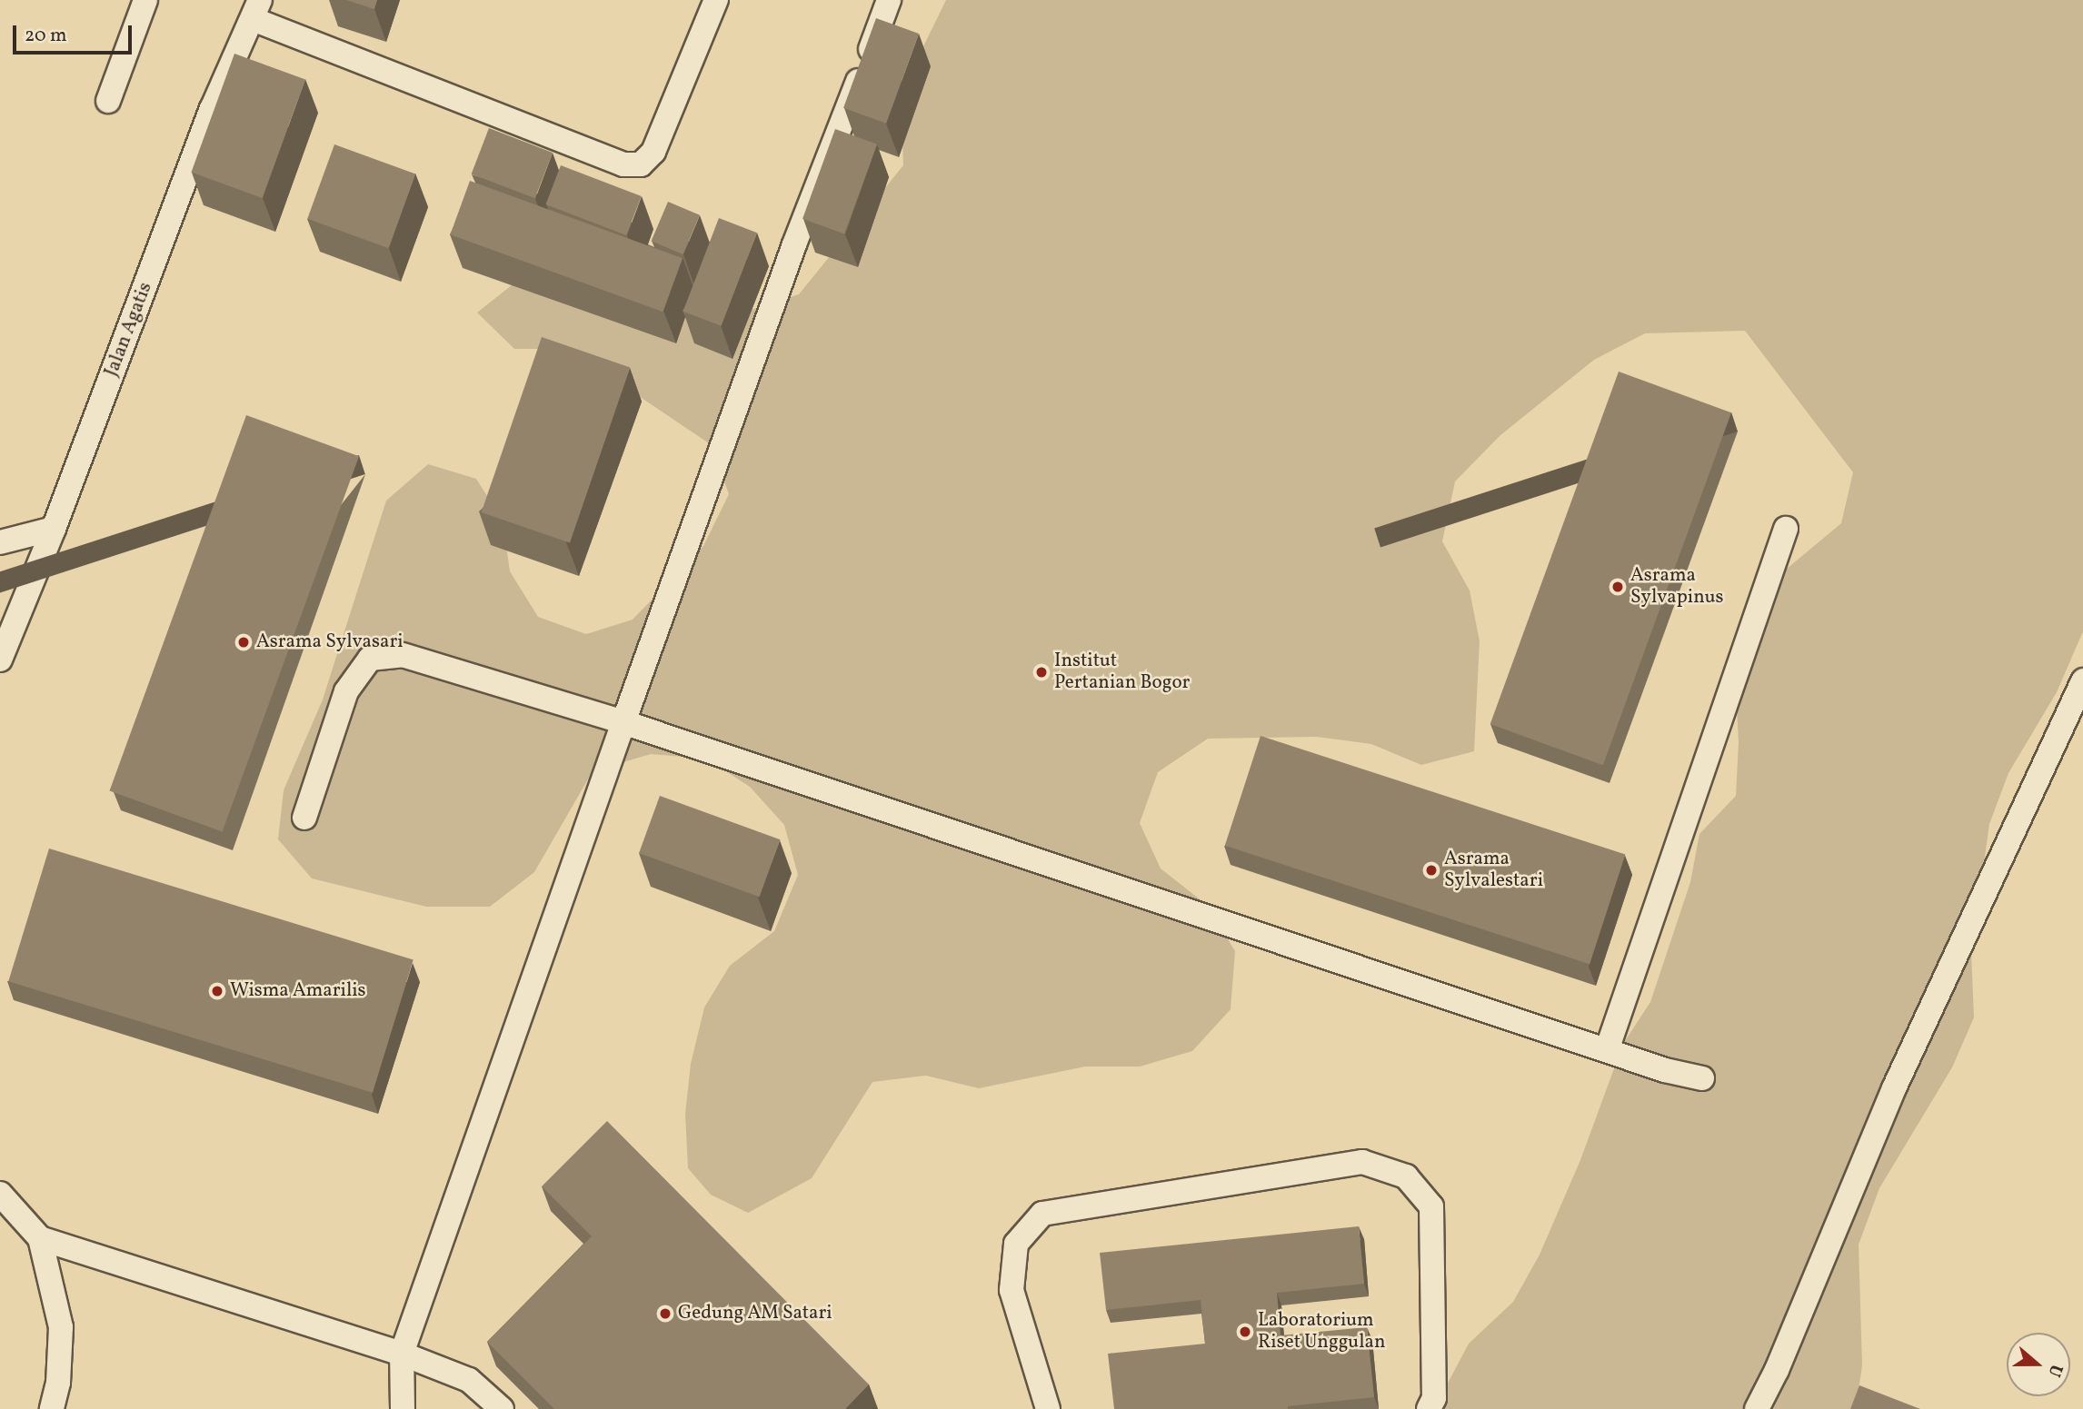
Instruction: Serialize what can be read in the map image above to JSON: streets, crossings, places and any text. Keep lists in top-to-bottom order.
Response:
{
  "streets": {
    "lane": ["Jalan Agatis"]
  },
  "places": [
    "Asrama Sylvapinus",
    "Asrama Sylvasari",
    "Institut Pertanian Bogor",
    "Asrama Sylvalestari",
    "Wisma Amarilis",
    "Gedung AM Satari",
    "Laboratorium Riset Unggulan"
  ],
  "scale_bar": "20 m",
  "north": "right"
}
